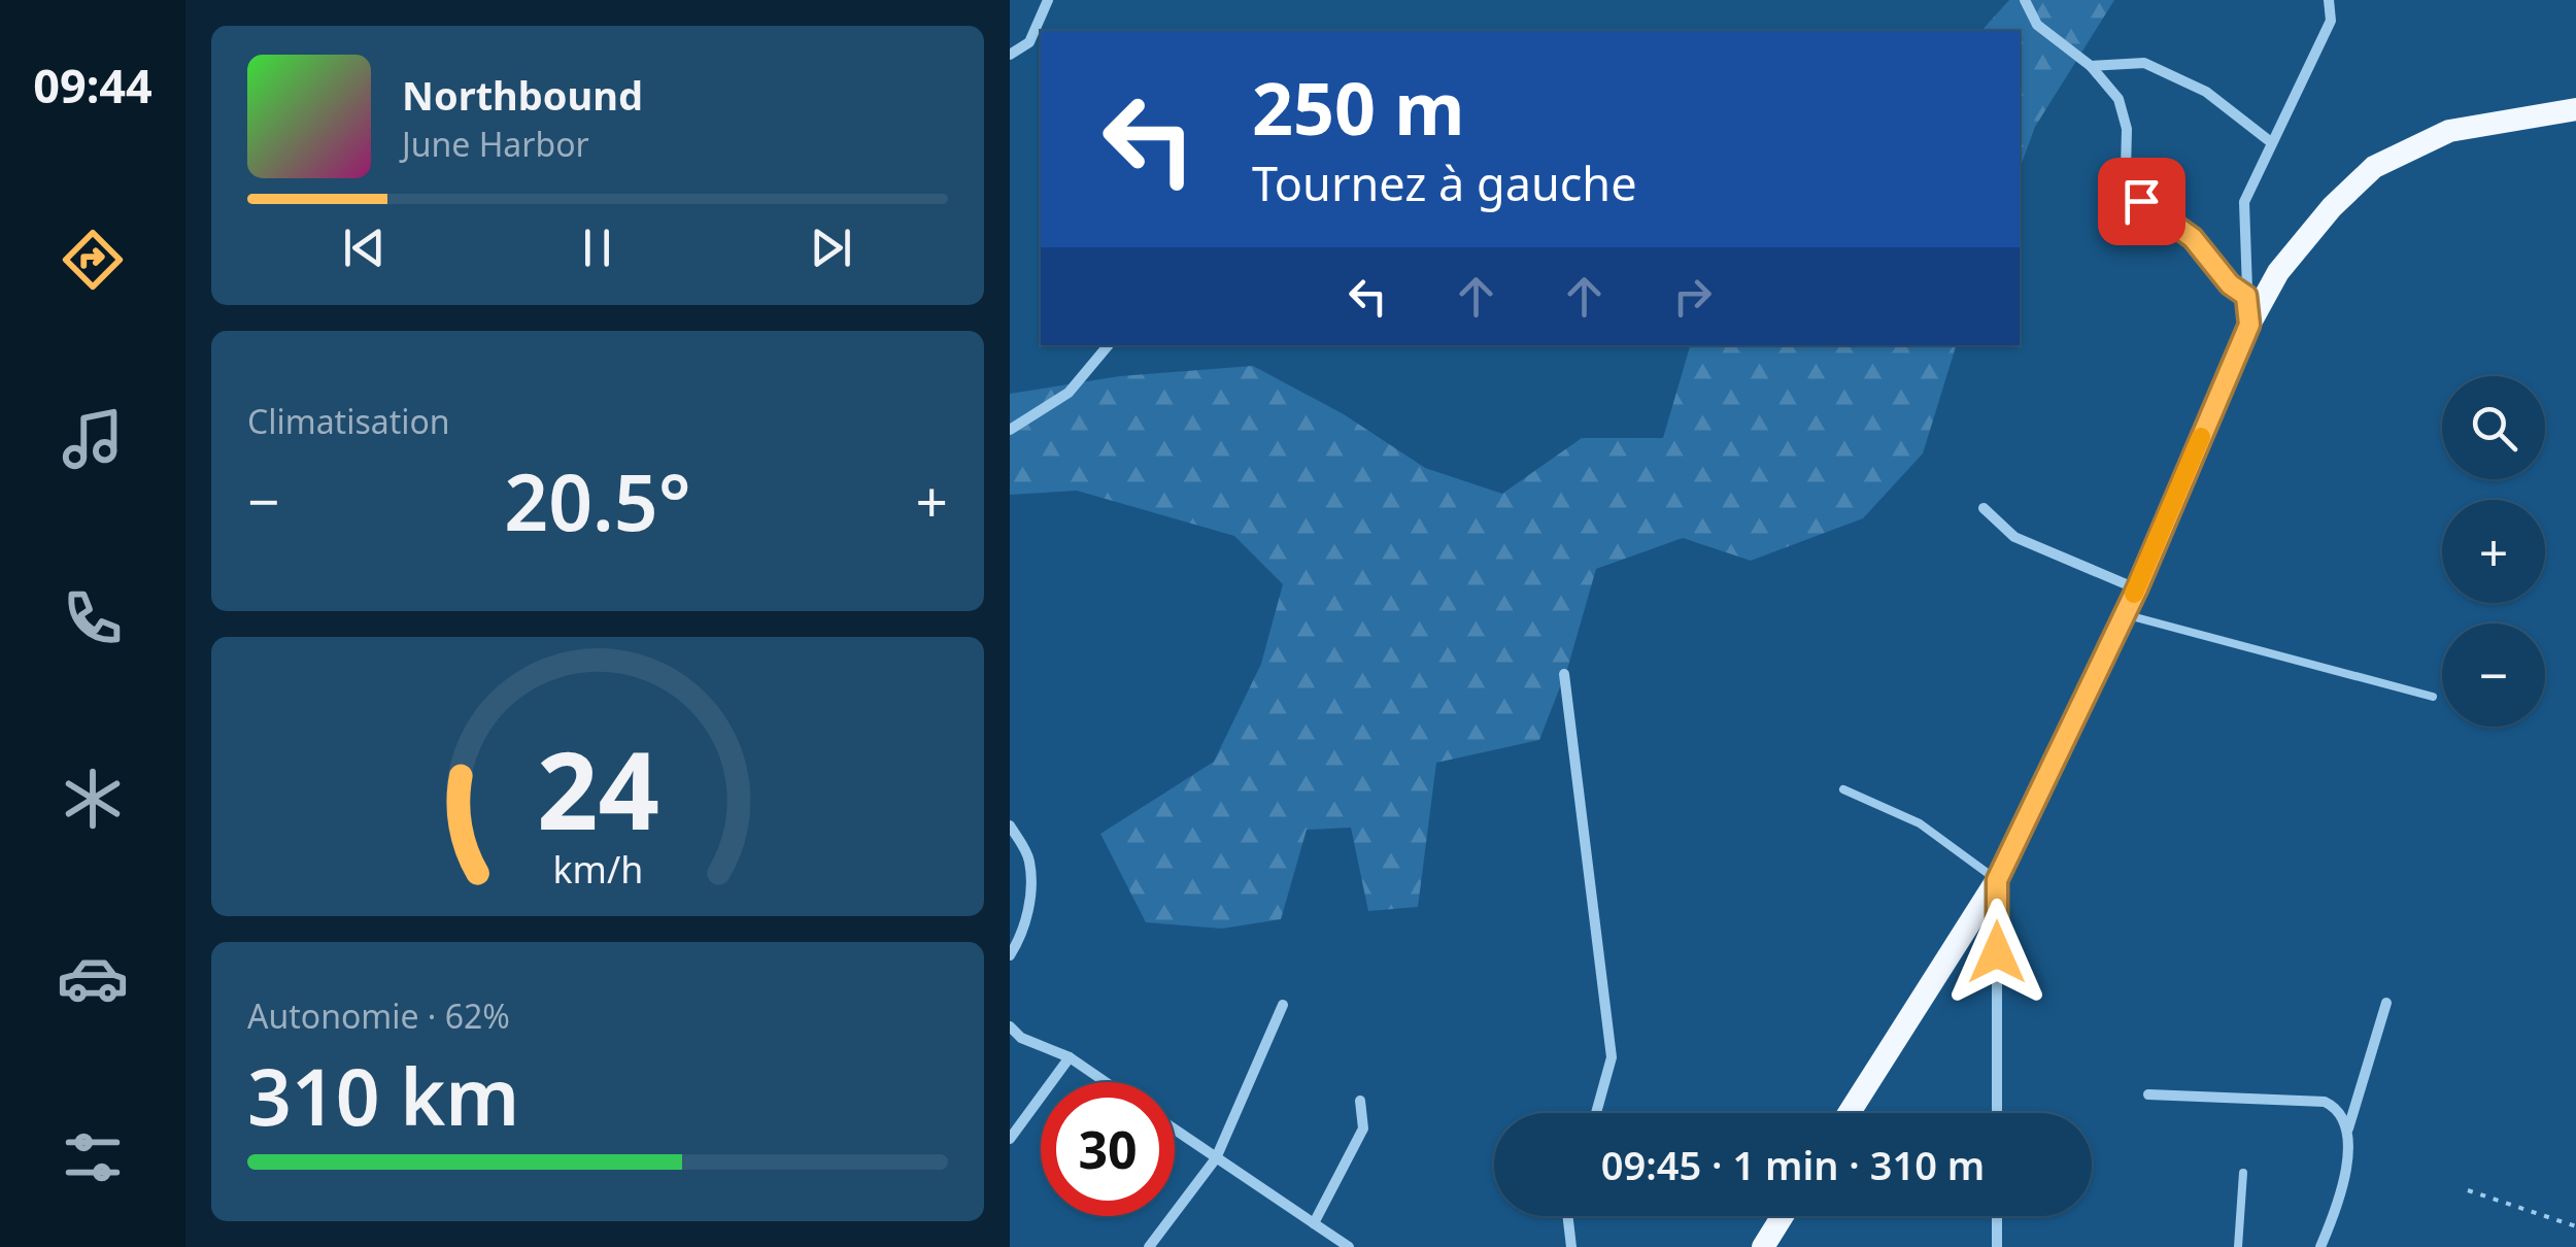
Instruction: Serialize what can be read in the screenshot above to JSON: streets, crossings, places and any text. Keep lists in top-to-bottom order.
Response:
{
  "page": {
    "tabs": "09:44",
    "turn": ["250 m", "Tournez à gauche"],
    "song": ["Northbound", "June Harbor"],
    "tile": [
      "Climatisation",
      ["Autonomie · 62%", "310 km"]
    ],
    "map_buttons": ["+", "−"],
    "heat": ["−", "20.5°", "+"],
    "limit": "30",
    "trip": "09:45 · 1 min · 310 m",
    "gauge": ["24", "km/h"]
  }
}
